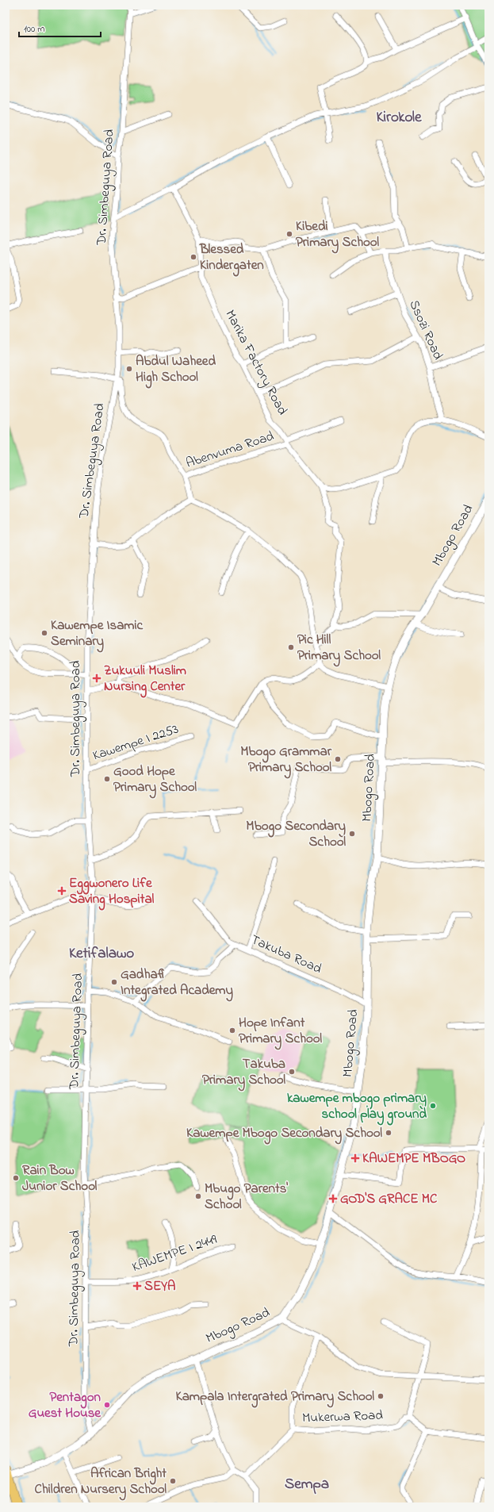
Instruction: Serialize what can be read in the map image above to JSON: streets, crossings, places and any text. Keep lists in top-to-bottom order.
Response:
{
  "streets": {
    "street": [
      "Dr. Simbeguya Road",
      "Ssozi Road",
      "Marika Factory Road",
      "Abenvuma Road",
      "Mbogo Road",
      "Kawempe I 2253",
      "Takuba Road",
      "KAWEMPE I 2449",
      "Mukerwa Road"
    ]
  },
  "crossings": [
    ["Dr. Simbeguya Road", "Mbogo Road"],
    ["Dr. Simbeguya Road", "Kawempe I 2253"],
    ["Dr. Simbeguya Road", "KAWEMPE I 2449"],
    ["Marika Factory Road", "Abenvuma Road"],
    ["Mbogo Road", "Takuba Road"]
  ],
  "districts": ["Kirokole", "Ketifalawo", "Sempa"],
  "places": {
    "other": [
      "Kibedi Primary School",
      "Blessed Kindergaten",
      "Abdul Waheed High School",
      "Kawempe Isamic Seminary",
      "Pic Hill Primary School",
      "Mbogo Grammar Primary School",
      "Good Hope Primary School",
      "Mbogo Secondary School",
      "Gadhafi Integrated Academy",
      "Hope Infant Primary School",
      "Takuba Primary School",
      "kawempe mbogo primary school play ground",
      "Kawempe Mbogo Secondary School",
      "Rain Bow Junior School",
      "Mbugo Parents' School",
      "Kampala Intergrated Primary School",
      "Pentagon Guest House",
      "African Bright Children Nursery School"
    ],
    "health": [
      "Zukuuli Muslim Nursing Center",
      "Eggwonero Life Saving Hospital",
      "KAWEMPE MBOGO",
      "GOD'S GRACE MC",
      "SEYA"
    ]
  },
  "scale_bar": "100 m"
}
